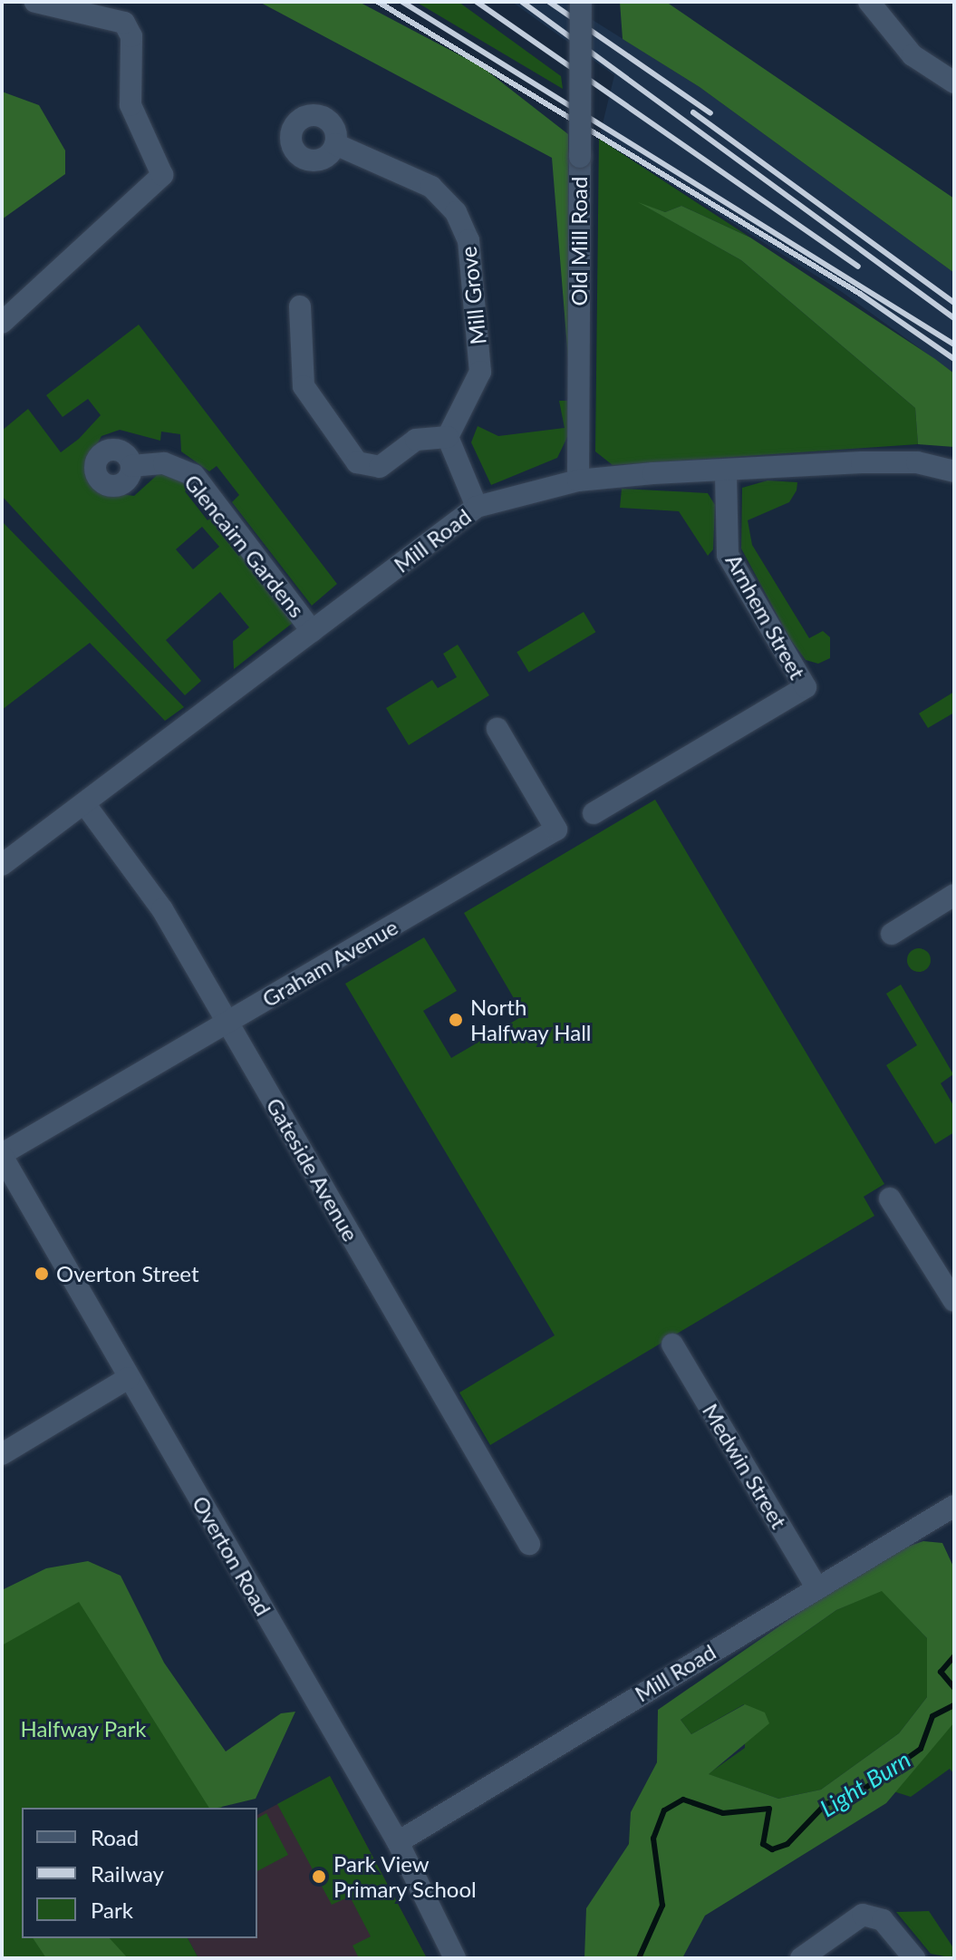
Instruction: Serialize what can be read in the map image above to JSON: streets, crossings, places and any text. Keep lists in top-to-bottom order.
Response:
{
  "streets": {
    "street": [
      "Old Mill Road",
      "Mill Grove",
      "Mill Road",
      "Glencairn Gardens",
      "Arnhem Street",
      "Graham Avenue",
      "Gateside Avenue",
      "Medwin Street",
      "Overton Road"
    ]
  },
  "crossings": [
    ["Old Mill Road", "Mill Road"],
    ["Mill Road", "Glencairn Gardens"],
    ["Mill Road", "Arnhem Street"],
    ["Mill Road", "Gateside Avenue"],
    ["Mill Road", "Medwin Street"],
    ["Mill Road", "Overton Road"],
    ["Graham Avenue", "Gateside Avenue"],
    ["Graham Avenue", "Overton Road"]
  ],
  "water": ["Light Burn"],
  "parks": ["Halfway Park"],
  "places": ["North Halfway Hall", "Overton Street", "Park View Primary School"],
  "legend": ["Road", "Railway", "Park"]
}
